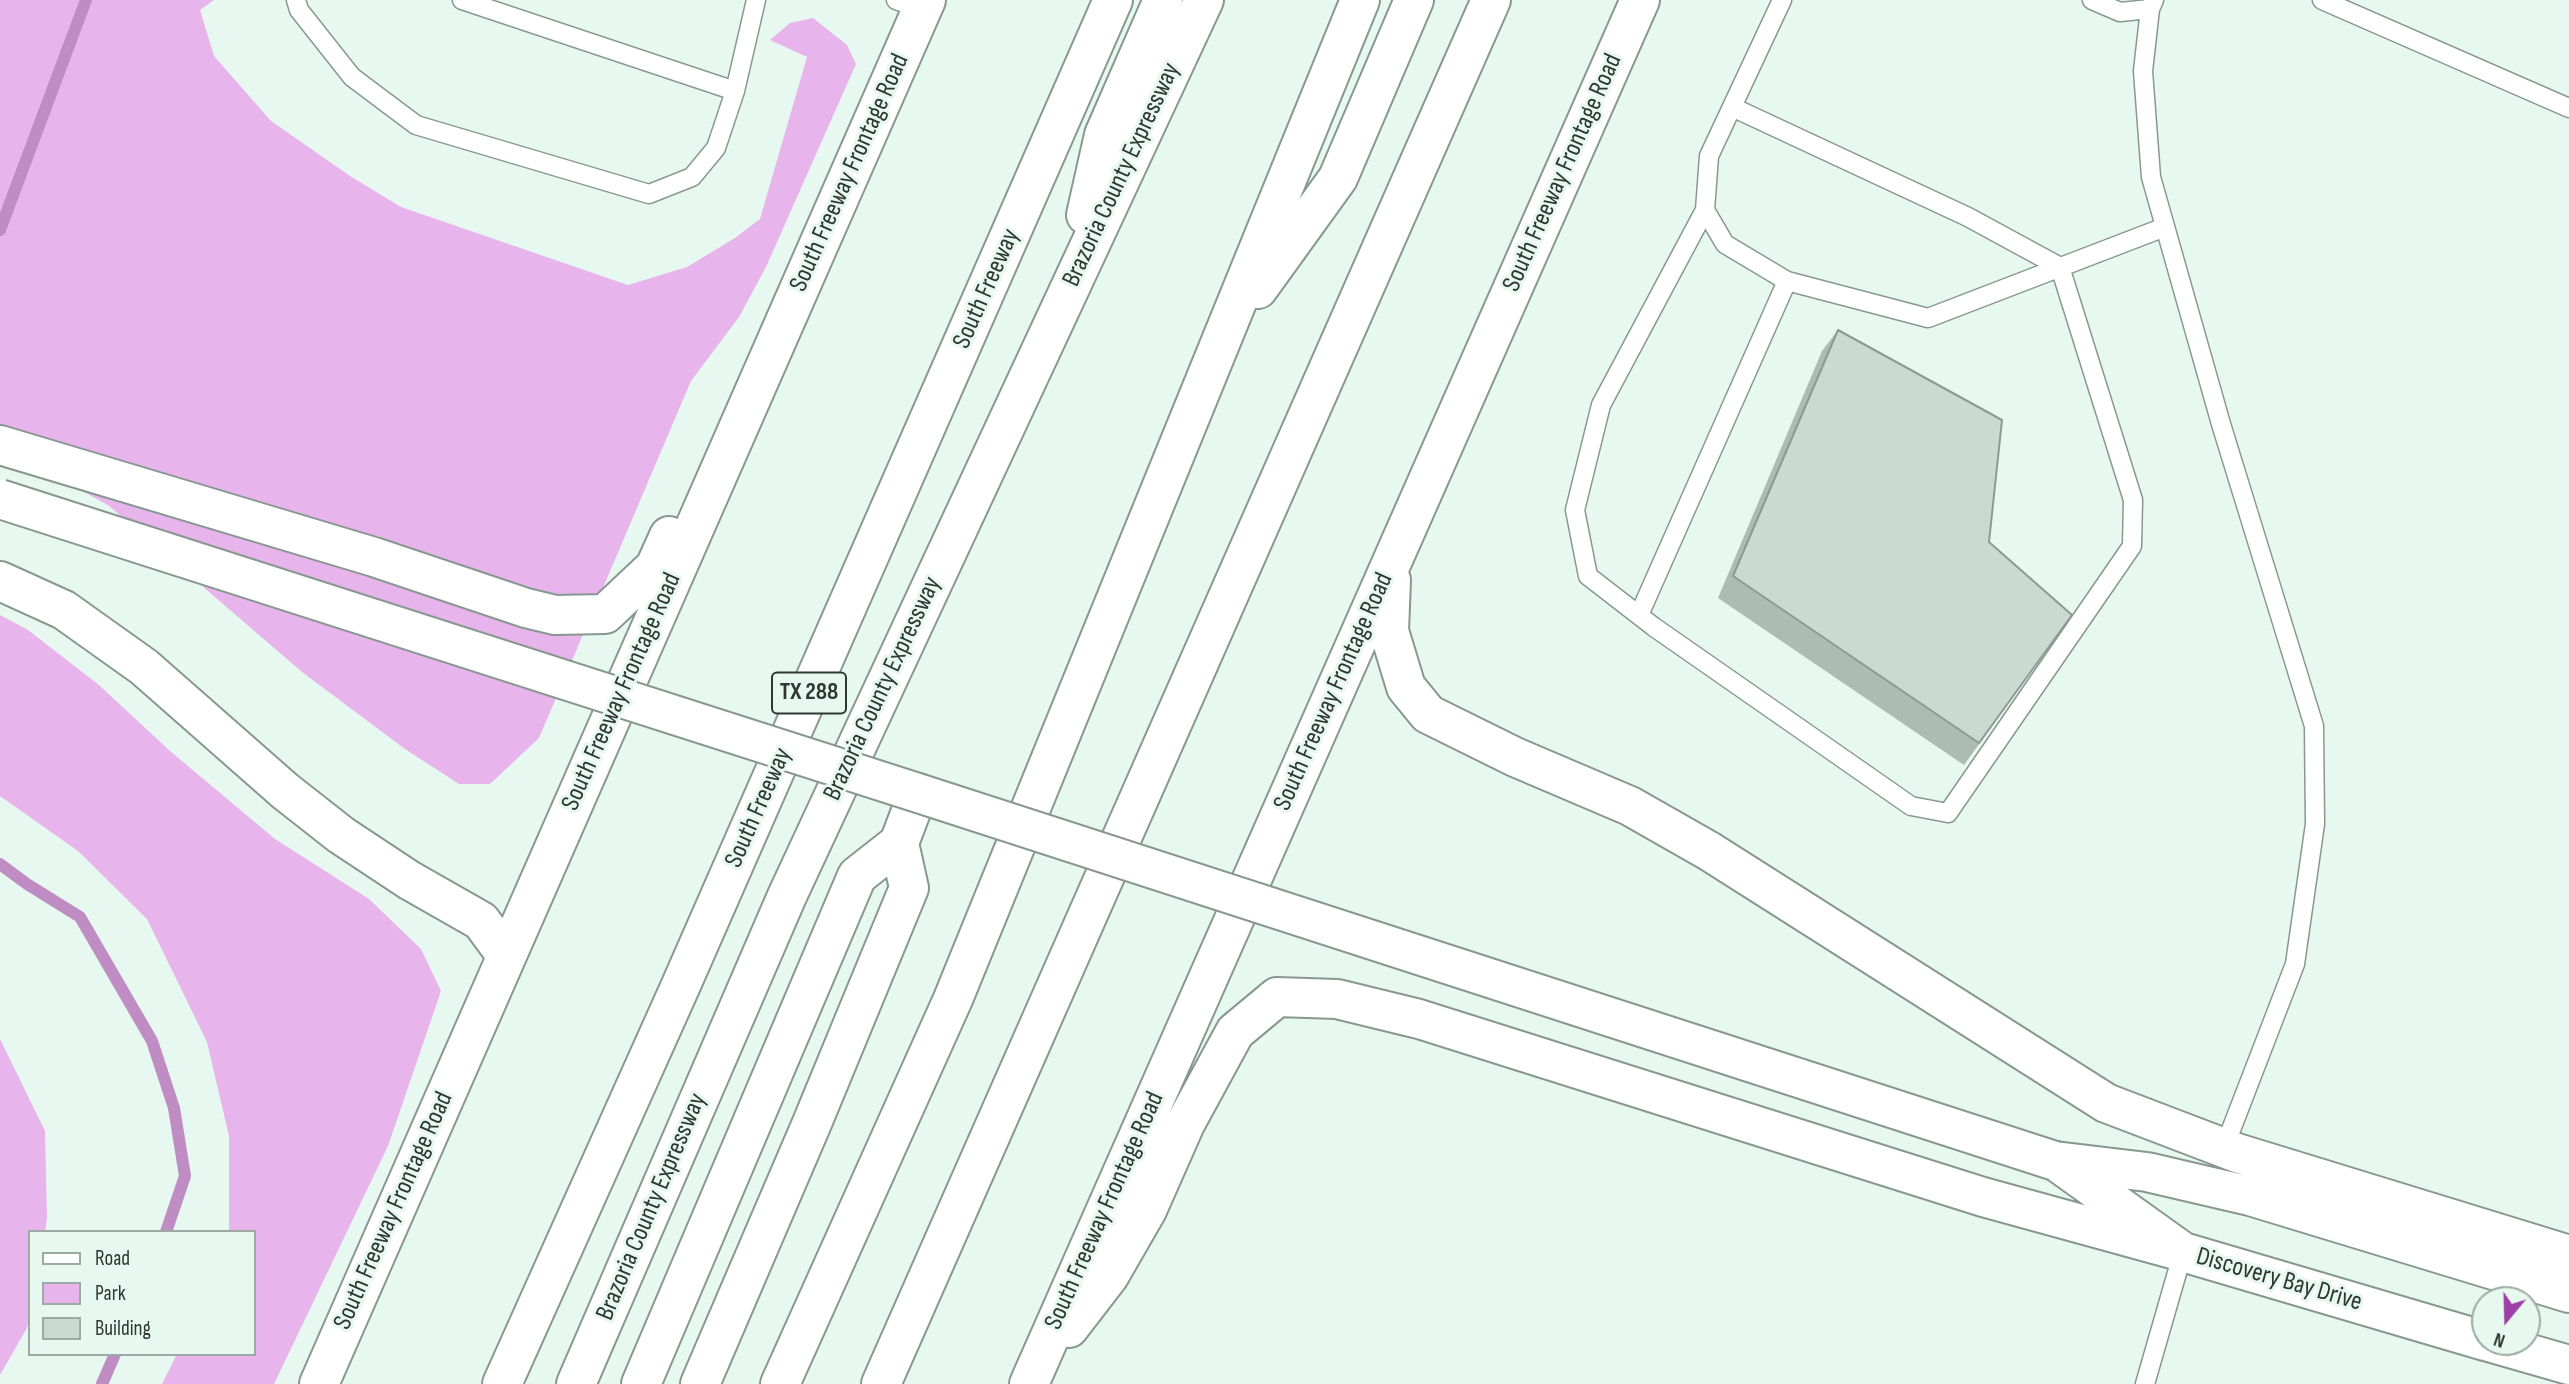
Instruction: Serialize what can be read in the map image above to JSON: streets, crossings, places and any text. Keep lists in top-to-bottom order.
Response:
{
  "streets": {
    "main road": [
      "South Freeway Frontage Road",
      "Brazoria County Expressway",
      "South Freeway",
      "TX 288",
      "Discovery Bay Drive"
    ]
  },
  "legend": ["Road", "Park", "Building"],
  "north": "bottom"
}
